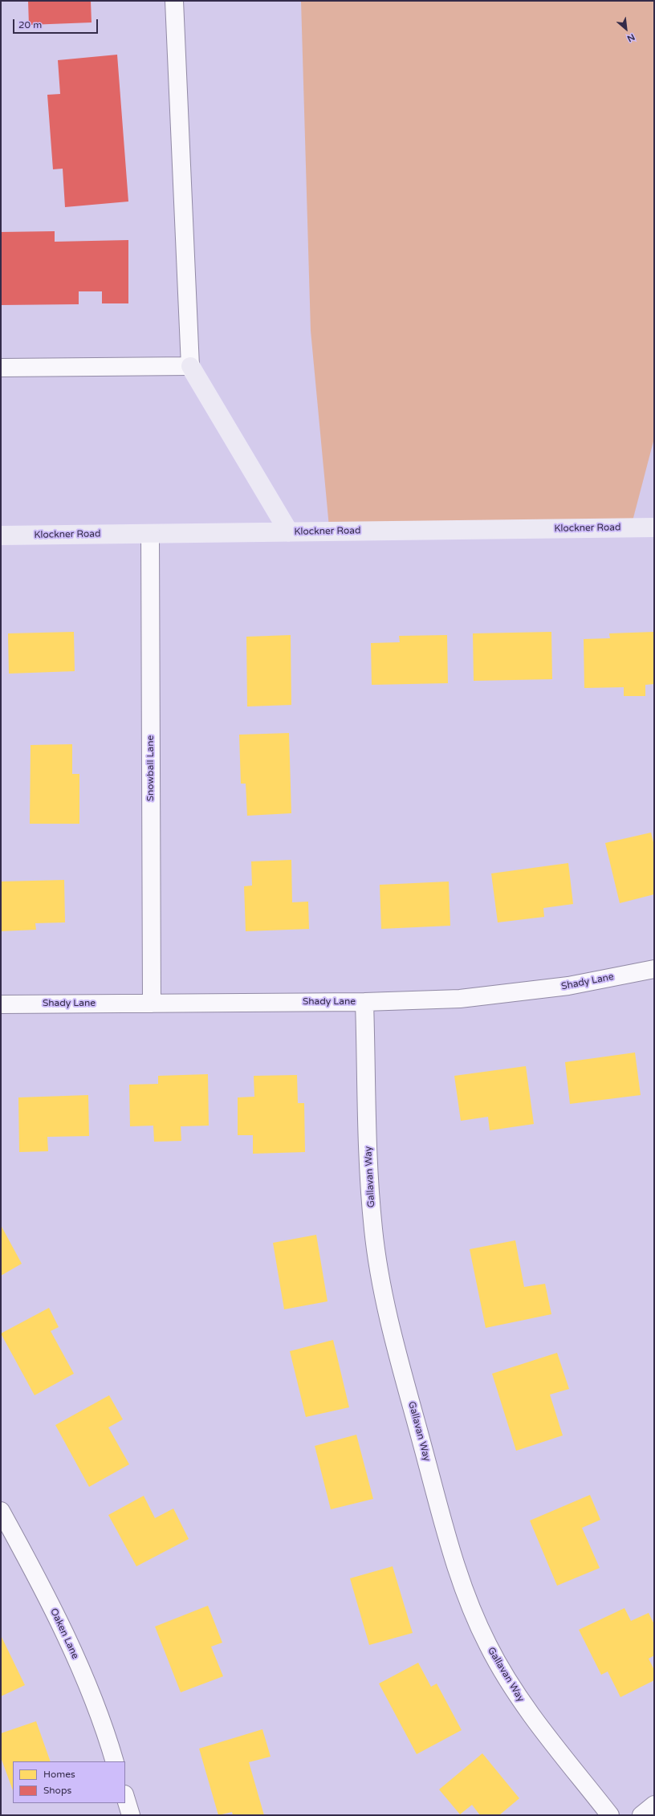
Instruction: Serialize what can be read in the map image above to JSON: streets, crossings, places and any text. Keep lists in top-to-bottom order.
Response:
{
  "streets": {
    "main road": ["Klockner Road"],
    "street": [
      "Snowball Lane",
      "Shady Lane",
      "Gallavan Way",
      "Oaken Lane"
    ]
  },
  "crossings": [
    ["Klockner Road", "Snowball Lane"],
    ["Snowball Lane", "Shady Lane"],
    ["Shady Lane", "Gallavan Way"]
  ],
  "legend": ["Homes", "Shops"],
  "scale_bar": "20 m",
  "north": "bottom right"
}
